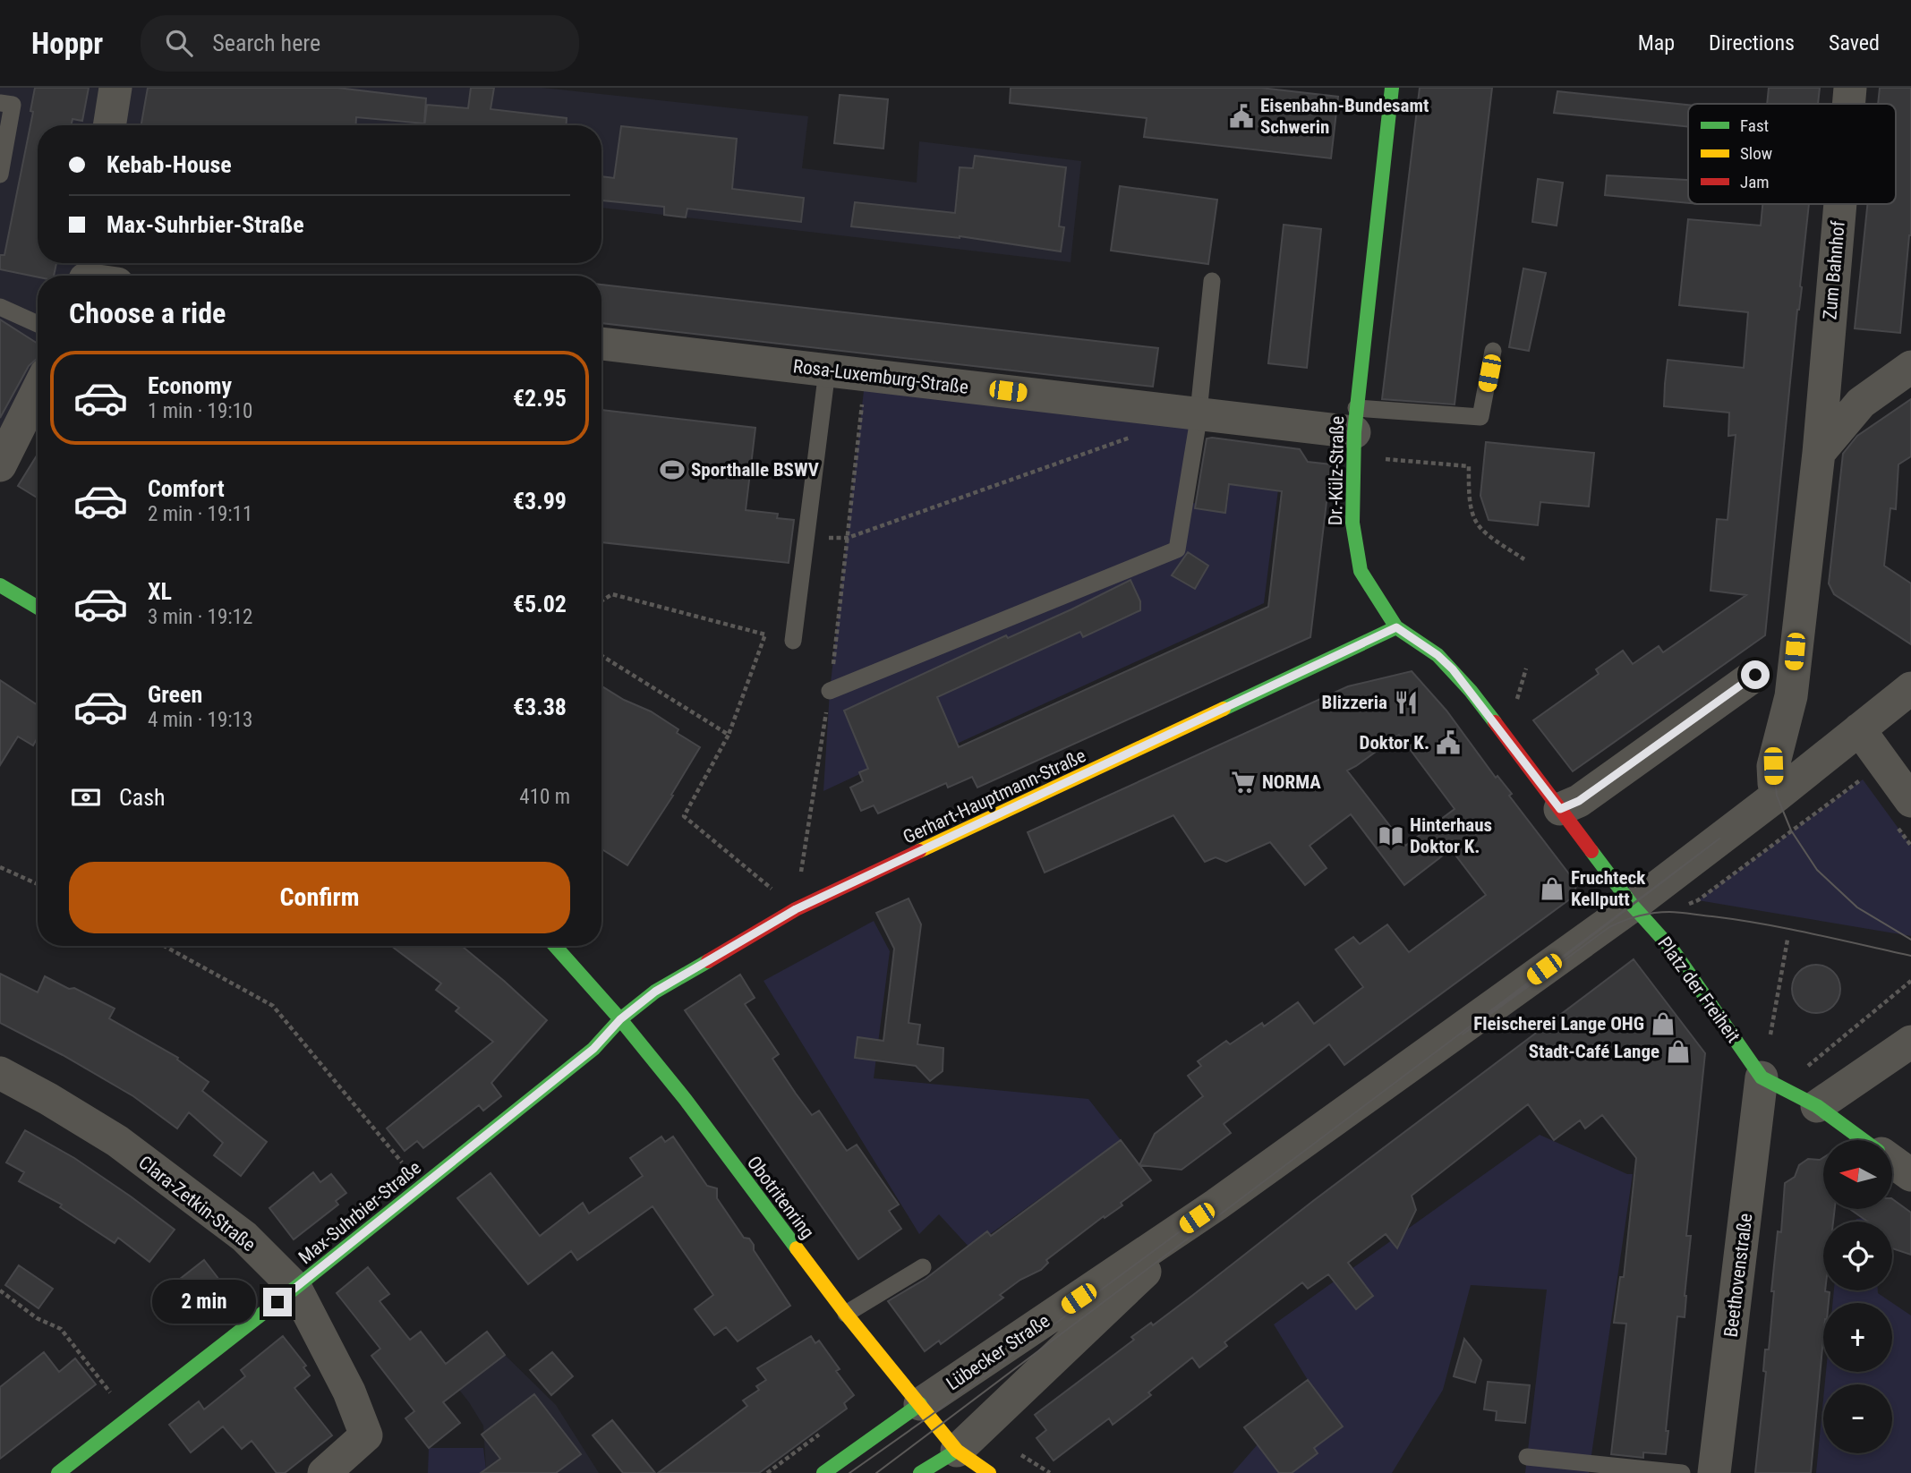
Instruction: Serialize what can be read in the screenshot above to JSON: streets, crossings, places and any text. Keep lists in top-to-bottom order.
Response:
{
  "streets": {
    "street": [
      "Zum Bahnhof",
      "Rosa-Luxemburg-Straße",
      "Dr.-Külz-Straße",
      "Gerhart-Hauptmann-Straße",
      "Platz der Freiheit",
      "Obotritenring",
      "Clara-Zetkin-Straße",
      "Max-Suhrbier-Straße",
      "Beethovenstraße",
      "Lübecker Straße"
    ]
  },
  "crossings": [
    ["Rosa-Luxemburg-Straße", "Dr.-Külz-Straße"],
    ["Dr.-Külz-Straße", "Gerhart-Hauptmann-Straße"],
    ["Dr.-Külz-Straße", "Platz der Freiheit"],
    ["Gerhart-Hauptmann-Straße", "Obotritenring"],
    ["Gerhart-Hauptmann-Straße", "Max-Suhrbier-Straße"],
    ["Platz der Freiheit", "Beethovenstraße"],
    ["Obotritenring", "Max-Suhrbier-Straße"],
    ["Obotritenring", "Lübecker Straße"],
    ["Clara-Zetkin-Straße", "Max-Suhrbier-Straße"]
  ],
  "places": {
    "public building": ["Eisenbahn-Bundesamt Schwerin", "Doktor K."],
    "sports": ["Sporthalle BSWV"],
    "restaurant": ["Blizzeria"],
    "supermarket": ["NORMA"],
    "library": ["Hinterhaus Doktor K."],
    "shop": ["Fruchteck Kellputt", "Fleischerei Lange OHG", "Stadt-Café Lange"]
  },
  "legend": ["Fast", "Slow", "Jam"],
  "north": "left",
  "page": {
    "header": "Hoppr",
    "search": "Search here",
    "nav": ["Map", "Directions", "Saved"],
    "banner": ["Kebab-House", "Max-Suhrbier-Straße"],
    "heading": "Choose a ride",
    "list": [
      {
        "name": "Economy",
        "note": "1 min · 19:10",
        "value": "€2.95"
      },
      {
        "name": "Comfort",
        "note": "2 min · 19:11",
        "value": "€3.99"
      },
      {
        "name": "XL",
        "note": "3 min · 19:12",
        "value": "€5.02"
      },
      {
        "name": "Green",
        "note": "4 min · 19:13",
        "value": "€3.38"
      }
    ],
    "pay": ["Cash", "410 m"],
    "buttons": "Confirm",
    "map_buttons": ["+", "−"],
    "bubble": "2 min"
  }
}
